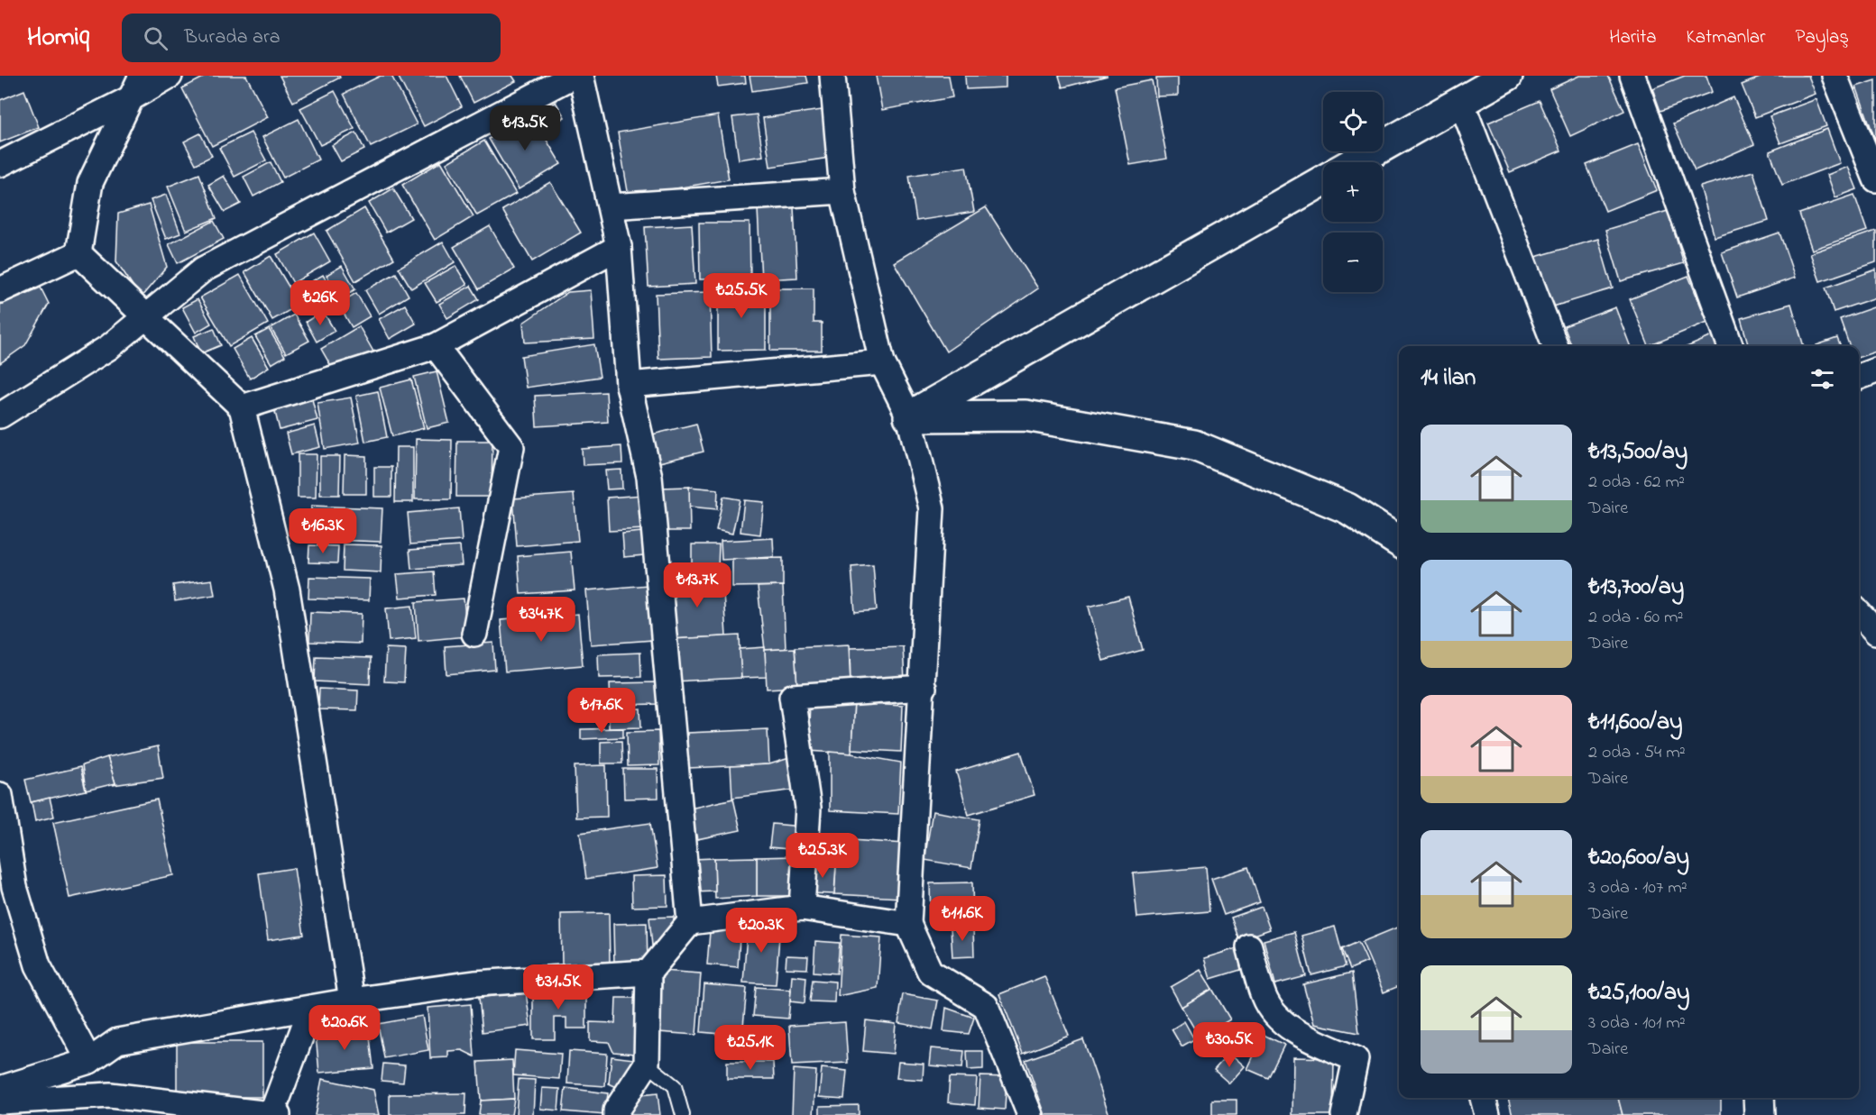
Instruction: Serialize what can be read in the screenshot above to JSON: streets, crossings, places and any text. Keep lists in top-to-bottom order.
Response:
{
  "page": {
    "header": "Homiq",
    "search": "Burada ara",
    "nav": ["Harita", "Katmanlar", "Paylaş"],
    "map_buttons": ["+", "−"],
    "price": [
      "₺13.5K",
      "₺25.5K",
      "₺26K",
      "₺16.3K",
      "₺13.7K",
      "₺34.7K",
      "₺17.6K",
      "₺25.3K",
      "₺11.6K",
      "₺20.3K",
      "₺31.5K",
      "₺20.6K",
      "₺30.5K",
      "₺25.1K"
    ],
    "heading": "14 ilan",
    "list": [
      {
        "name": "₺13,500/ay",
        "note": "2 oda · 62 m² · Daire"
      },
      {
        "name": "₺13,700/ay",
        "note": "2 oda · 60 m² · Daire"
      },
      {
        "name": "₺11,600/ay",
        "note": "2 oda · 54 m² · Daire"
      },
      {
        "name": "₺20,600/ay",
        "note": "3 oda · 107 m² · Daire"
      },
      {
        "name": "₺25,100/ay",
        "note": "3 oda · 101 m² · Daire"
      }
    ]
  }
}
